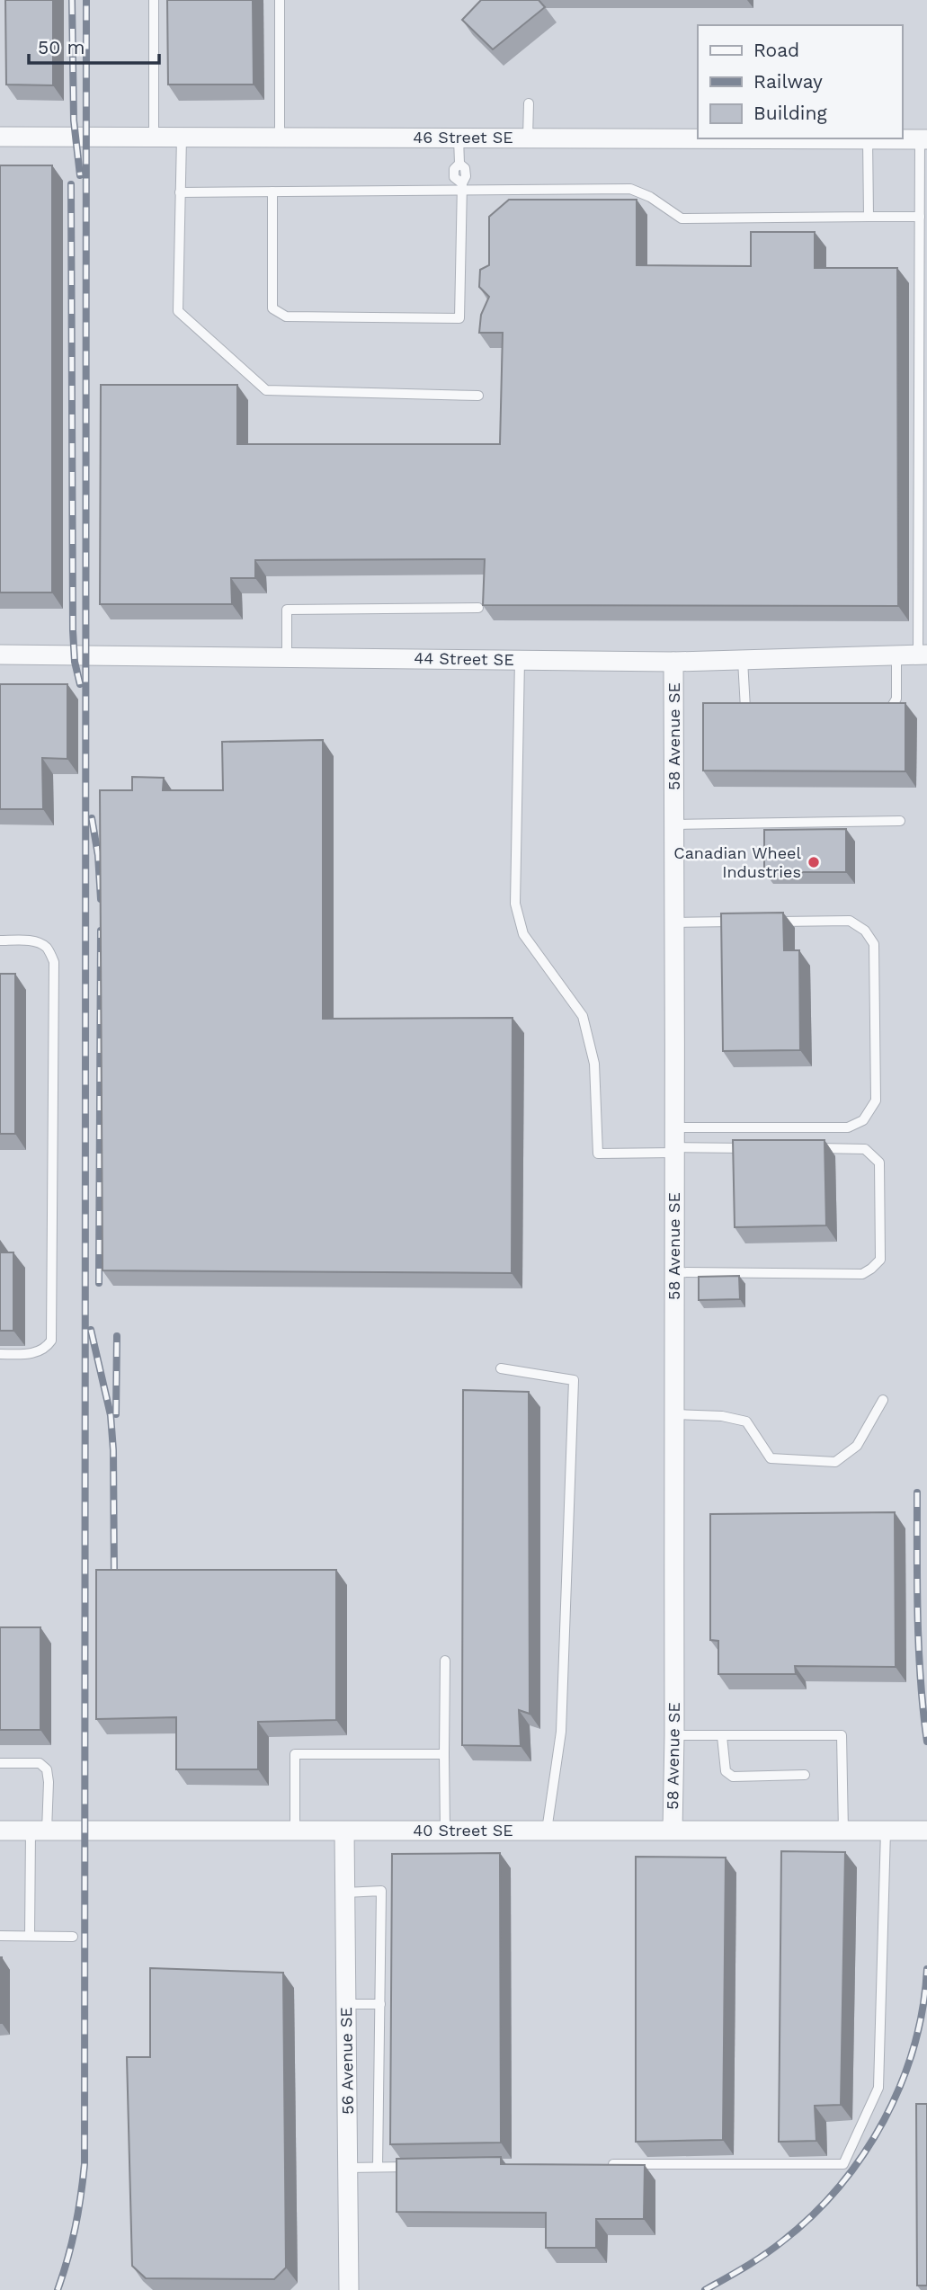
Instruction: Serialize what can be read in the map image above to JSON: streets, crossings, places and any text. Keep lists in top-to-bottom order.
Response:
{
  "streets": {
    "street": [
      "46 Street SE",
      "44 Street SE",
      "58 Avenue SE",
      "40 Street SE",
      "56 Avenue SE"
    ]
  },
  "crossings": [
    ["44 Street SE", "58 Avenue SE"],
    ["58 Avenue SE", "40 Street SE"],
    ["40 Street SE", "56 Avenue SE"]
  ],
  "places": ["Canadian Wheel Industries"],
  "legend": ["Road", "Railway", "Building"],
  "scale_bar": "50 m"
}
